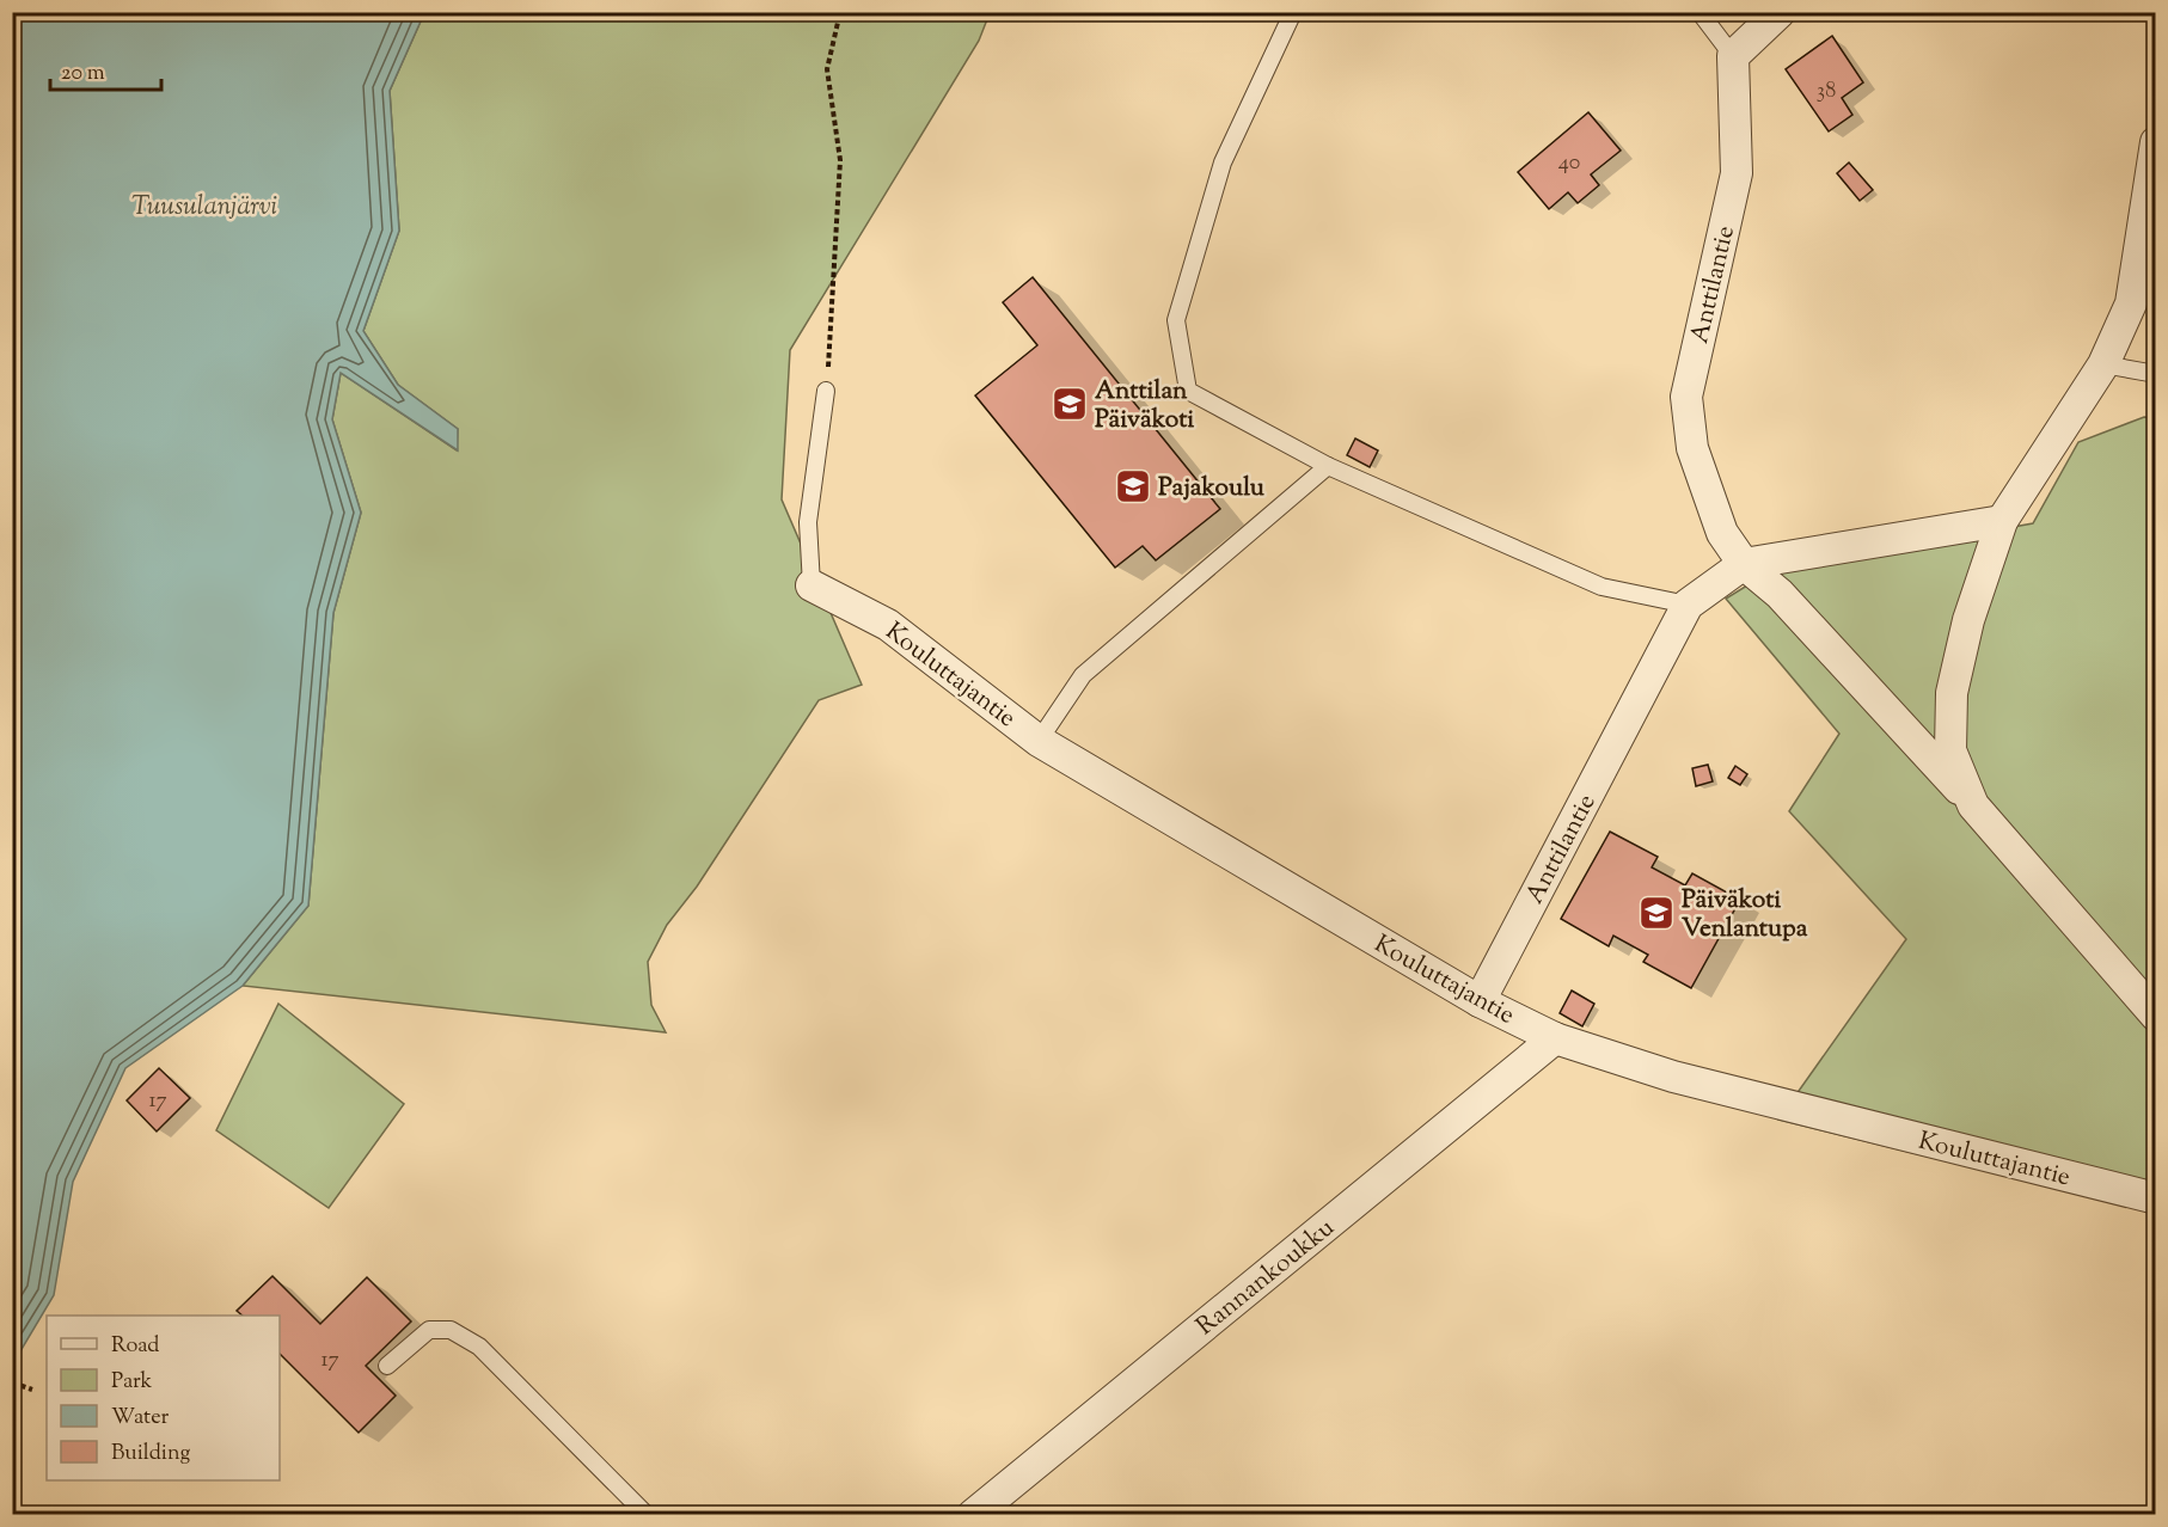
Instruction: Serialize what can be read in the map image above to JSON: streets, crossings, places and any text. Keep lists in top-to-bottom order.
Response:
{
  "streets": {
    "street": ["Anttilantie", "Kouluttajantie", "Rannankoukku"]
  },
  "crossings": [
    ["Anttilantie", "Kouluttajantie"],
    ["Kouluttajantie", "Rannankoukku"]
  ],
  "water": ["Tuusulanjärvi"],
  "places": {
    "school or university": ["Anttilan Päiväkoti", "Pajakoulu", "Päiväkoti Venlantupa"]
  },
  "house_numbers": [
    "38",
    "40",
    "17",
    "17"
  ],
  "legend": [
    "Road",
    "Park",
    "Water",
    "Building"
  ],
  "scale_bar": "20 m"
}
